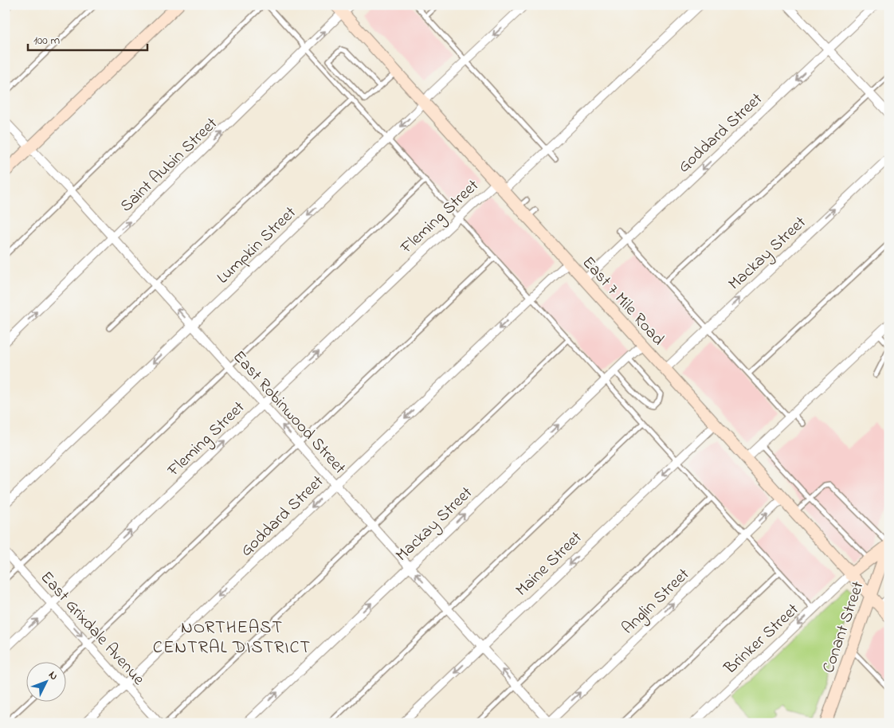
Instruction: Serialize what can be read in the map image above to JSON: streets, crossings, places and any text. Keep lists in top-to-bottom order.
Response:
{
  "streets": {
    "street": [
      "Goddard Street",
      "Saint Aubin Street",
      "Fleming Street",
      "Lumpkin Street",
      "Mackay Street",
      "East 7 Mile Road",
      "East Robinwood Street",
      "Maine Street",
      "Anglin Street",
      "Conant Street",
      "East Grixdale Avenue",
      "Brinker Street"
    ]
  },
  "crossings": [
    ["Goddard Street", "East 7 Mile Road"],
    ["Goddard Street", "East Robinwood Street"],
    ["Goddard Street", "East Grixdale Avenue"],
    ["Saint Aubin Street", "East 7 Mile Road"],
    ["Saint Aubin Street", "East Robinwood Street"],
    ["Fleming Street", "East 7 Mile Road"],
    ["Fleming Street", "East Robinwood Street"],
    ["Fleming Street", "East Grixdale Avenue"],
    ["Lumpkin Street", "East 7 Mile Road"],
    ["Lumpkin Street", "East Robinwood Street"],
    ["Mackay Street", "East 7 Mile Road"],
    ["Mackay Street", "East Robinwood Street"],
    ["East 7 Mile Road", "Maine Street"],
    ["East 7 Mile Road", "Anglin Street"],
    ["East 7 Mile Road", "Conant Street"],
    ["East 7 Mile Road", "Brinker Street"],
    ["East Robinwood Street", "Maine Street"],
    ["East Robinwood Street", "Anglin Street"]
  ],
  "one_way": [
    "Goddard Street",
    "Saint Aubin Street",
    "Fleming Street",
    "Lumpkin Street",
    "Mackay Street",
    "Maine Street",
    "Anglin Street",
    "Brinker Street"
  ],
  "districts": ["NORTHEAST CENTRAL DISTRICT"],
  "scale_bar": "100 m",
  "north": "top right"
}
